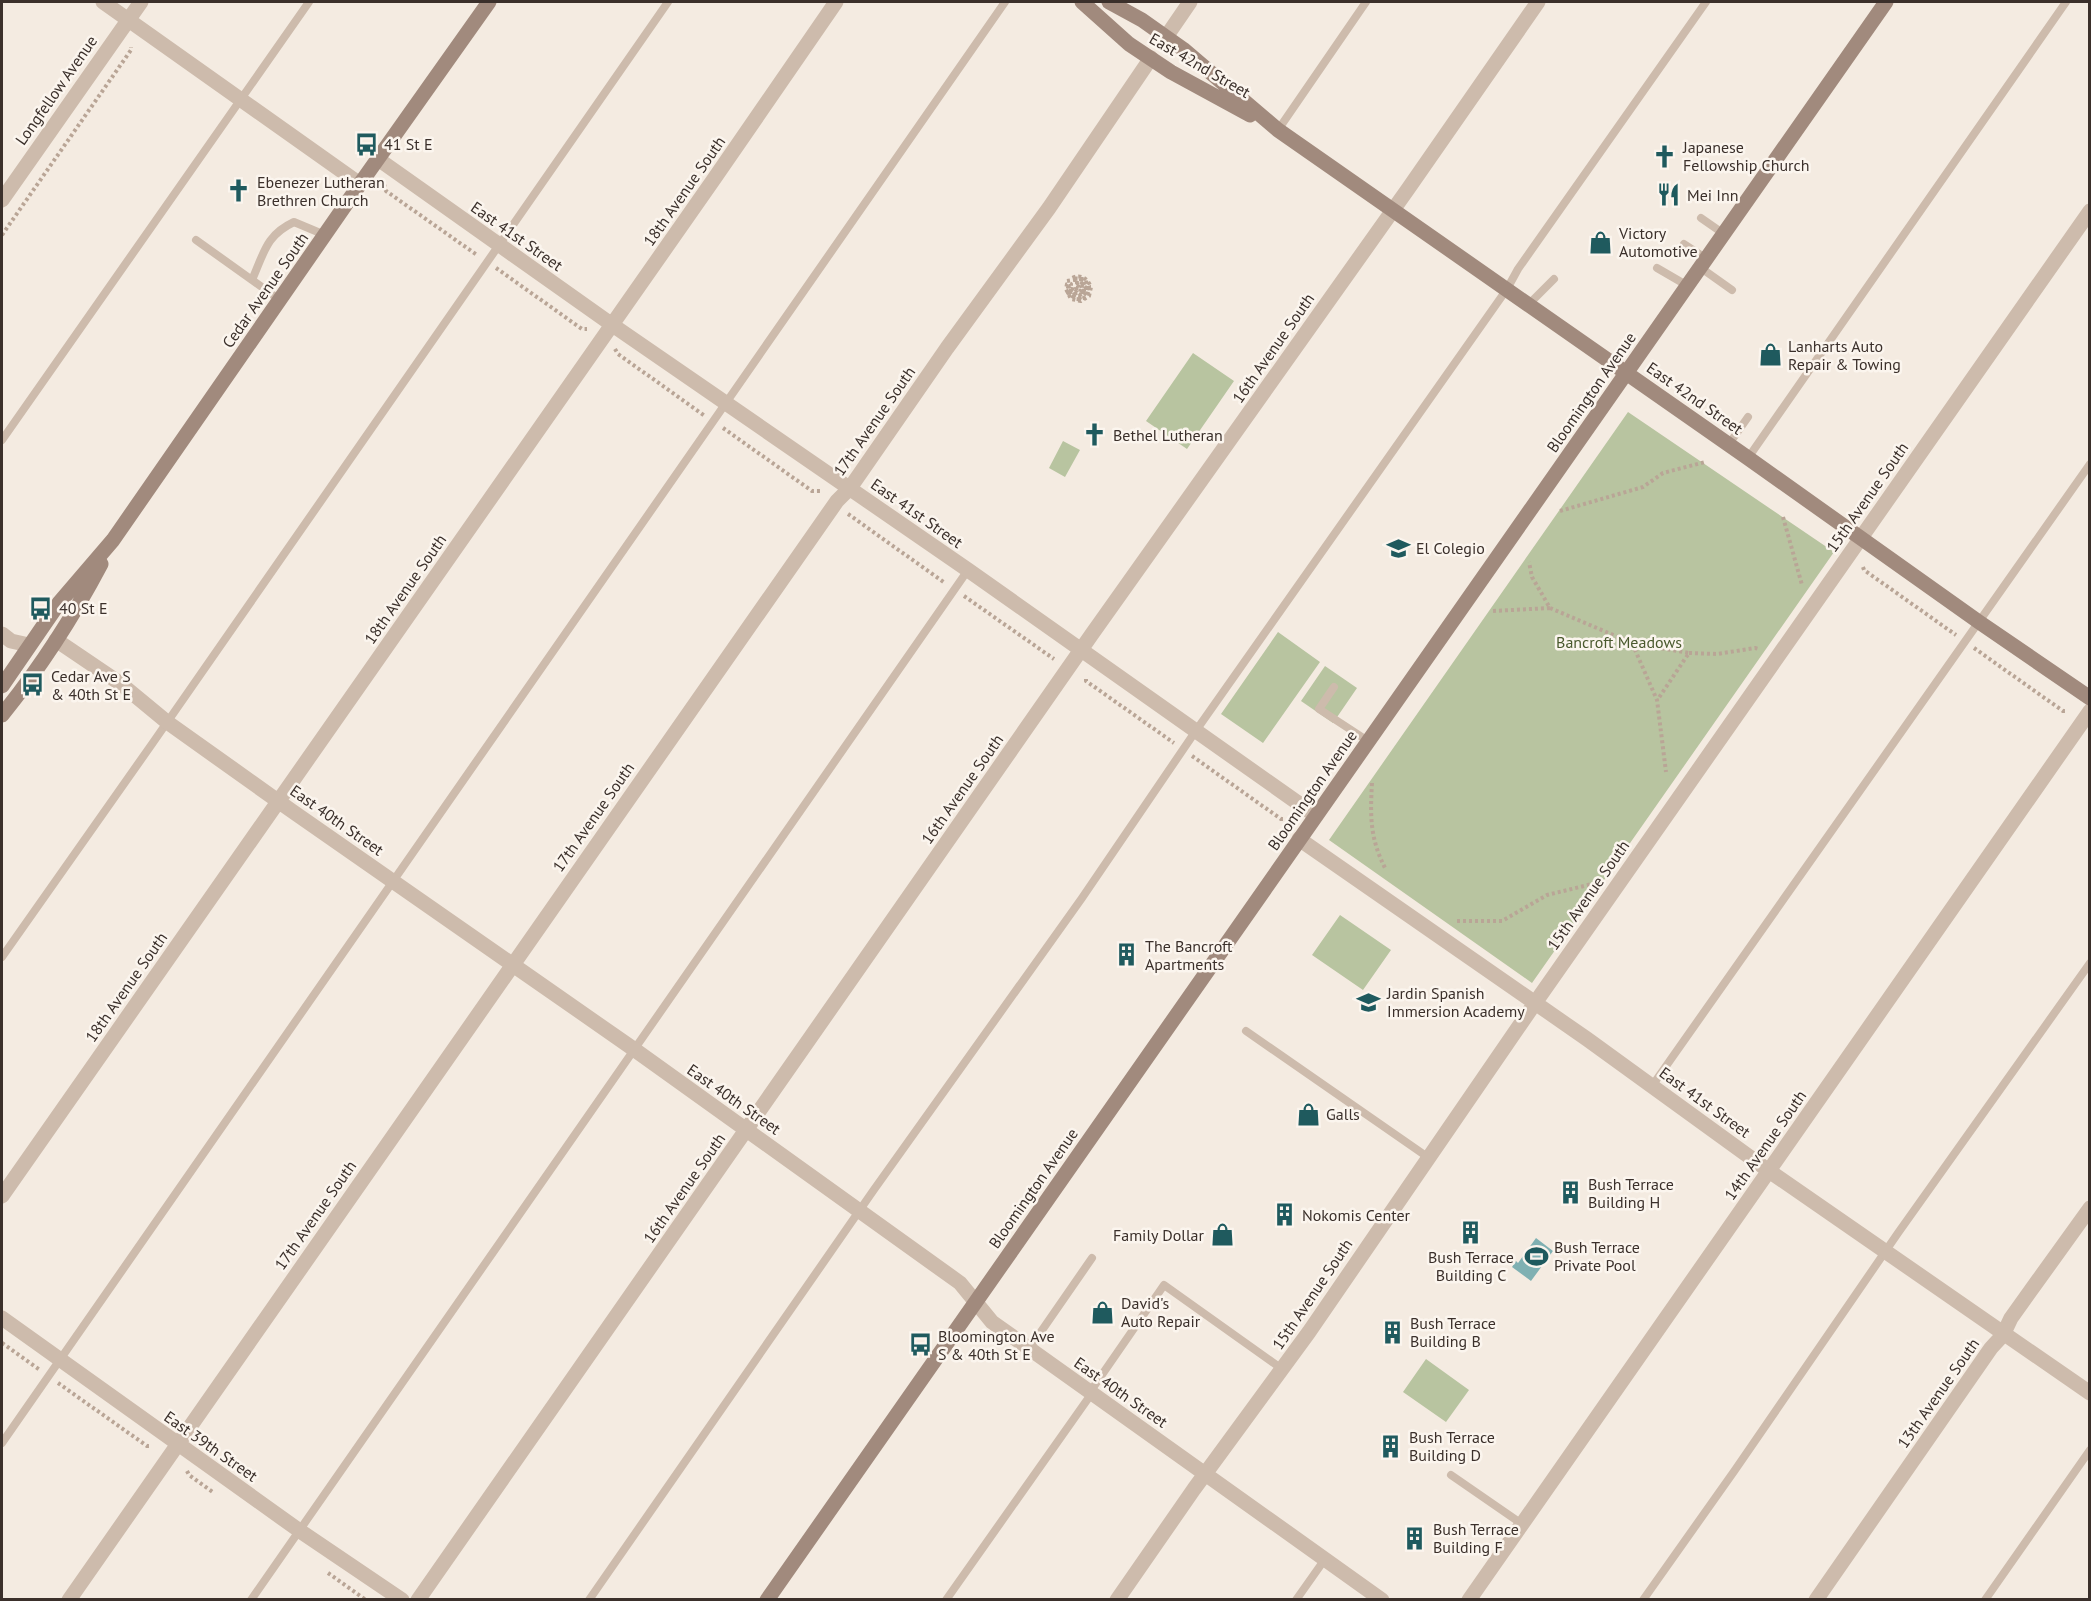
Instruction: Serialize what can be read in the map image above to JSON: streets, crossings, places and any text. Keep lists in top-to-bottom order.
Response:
{
  "streets": {
    "street": [
      "East 42nd Street",
      "Longfellow Avenue",
      "18th Avenue South",
      "East 41st Street",
      "Cedar Avenue South",
      "16th Avenue South",
      "Bloomington Avenue",
      "17th Avenue South",
      "15th Avenue South",
      "East 40th Street",
      "14th Avenue South",
      "13th Avenue South",
      "East 39th Street"
    ]
  },
  "crossings": [
    ["East 42nd Street", "16th Avenue South"],
    ["East 42nd Street", "Bloomington Avenue"],
    ["East 42nd Street", "17th Avenue South"],
    ["East 42nd Street", "15th Avenue South"],
    ["18th Avenue South", "East 41st Street"],
    ["18th Avenue South", "East 40th Street"],
    ["East 41st Street", "Cedar Avenue South"],
    ["East 41st Street", "16th Avenue South"],
    ["East 41st Street", "Bloomington Avenue"],
    ["East 41st Street", "17th Avenue South"],
    ["East 41st Street", "15th Avenue South"],
    ["East 41st Street", "14th Avenue South"],
    ["East 41st Street", "13th Avenue South"],
    ["Cedar Avenue South", "East 40th Street"],
    ["16th Avenue South", "East 40th Street"],
    ["Bloomington Avenue", "East 40th Street"],
    ["17th Avenue South", "East 40th Street"],
    ["17th Avenue South", "East 39th Street"],
    ["15th Avenue South", "East 40th Street"]
  ],
  "parks": ["Bancroft Meadows"],
  "places": {
    "bus stop": [
      "41 St E",
      "40 St E",
      "Cedar Ave S & 40th St E",
      "Bloomington Ave S & 40th St E"
    ],
    "church": ["Japanese Fellowship Church", "Ebenezer Lutheran Brethren Church", "Bethel Lutheran"],
    "restaurant": ["Mei Inn"],
    "shop": [
      "Victory Automotive",
      "Lanharts Auto Repair & Towing",
      "Galls",
      "Family Dollar",
      "David's Auto Repair"
    ],
    "school or university": ["El Colegio", "Jardin Spanish Immersion Academy"],
    "building": [
      "The Bancroft Apartments",
      "Bush Terrace Building H",
      "Nokomis Center",
      "Bush Terrace Building C",
      "Bush Terrace Building B",
      "Bush Terrace Building D",
      "Bush Terrace Building F"
    ],
    "sports": ["Bush Terrace Private Pool"]
  }
}
